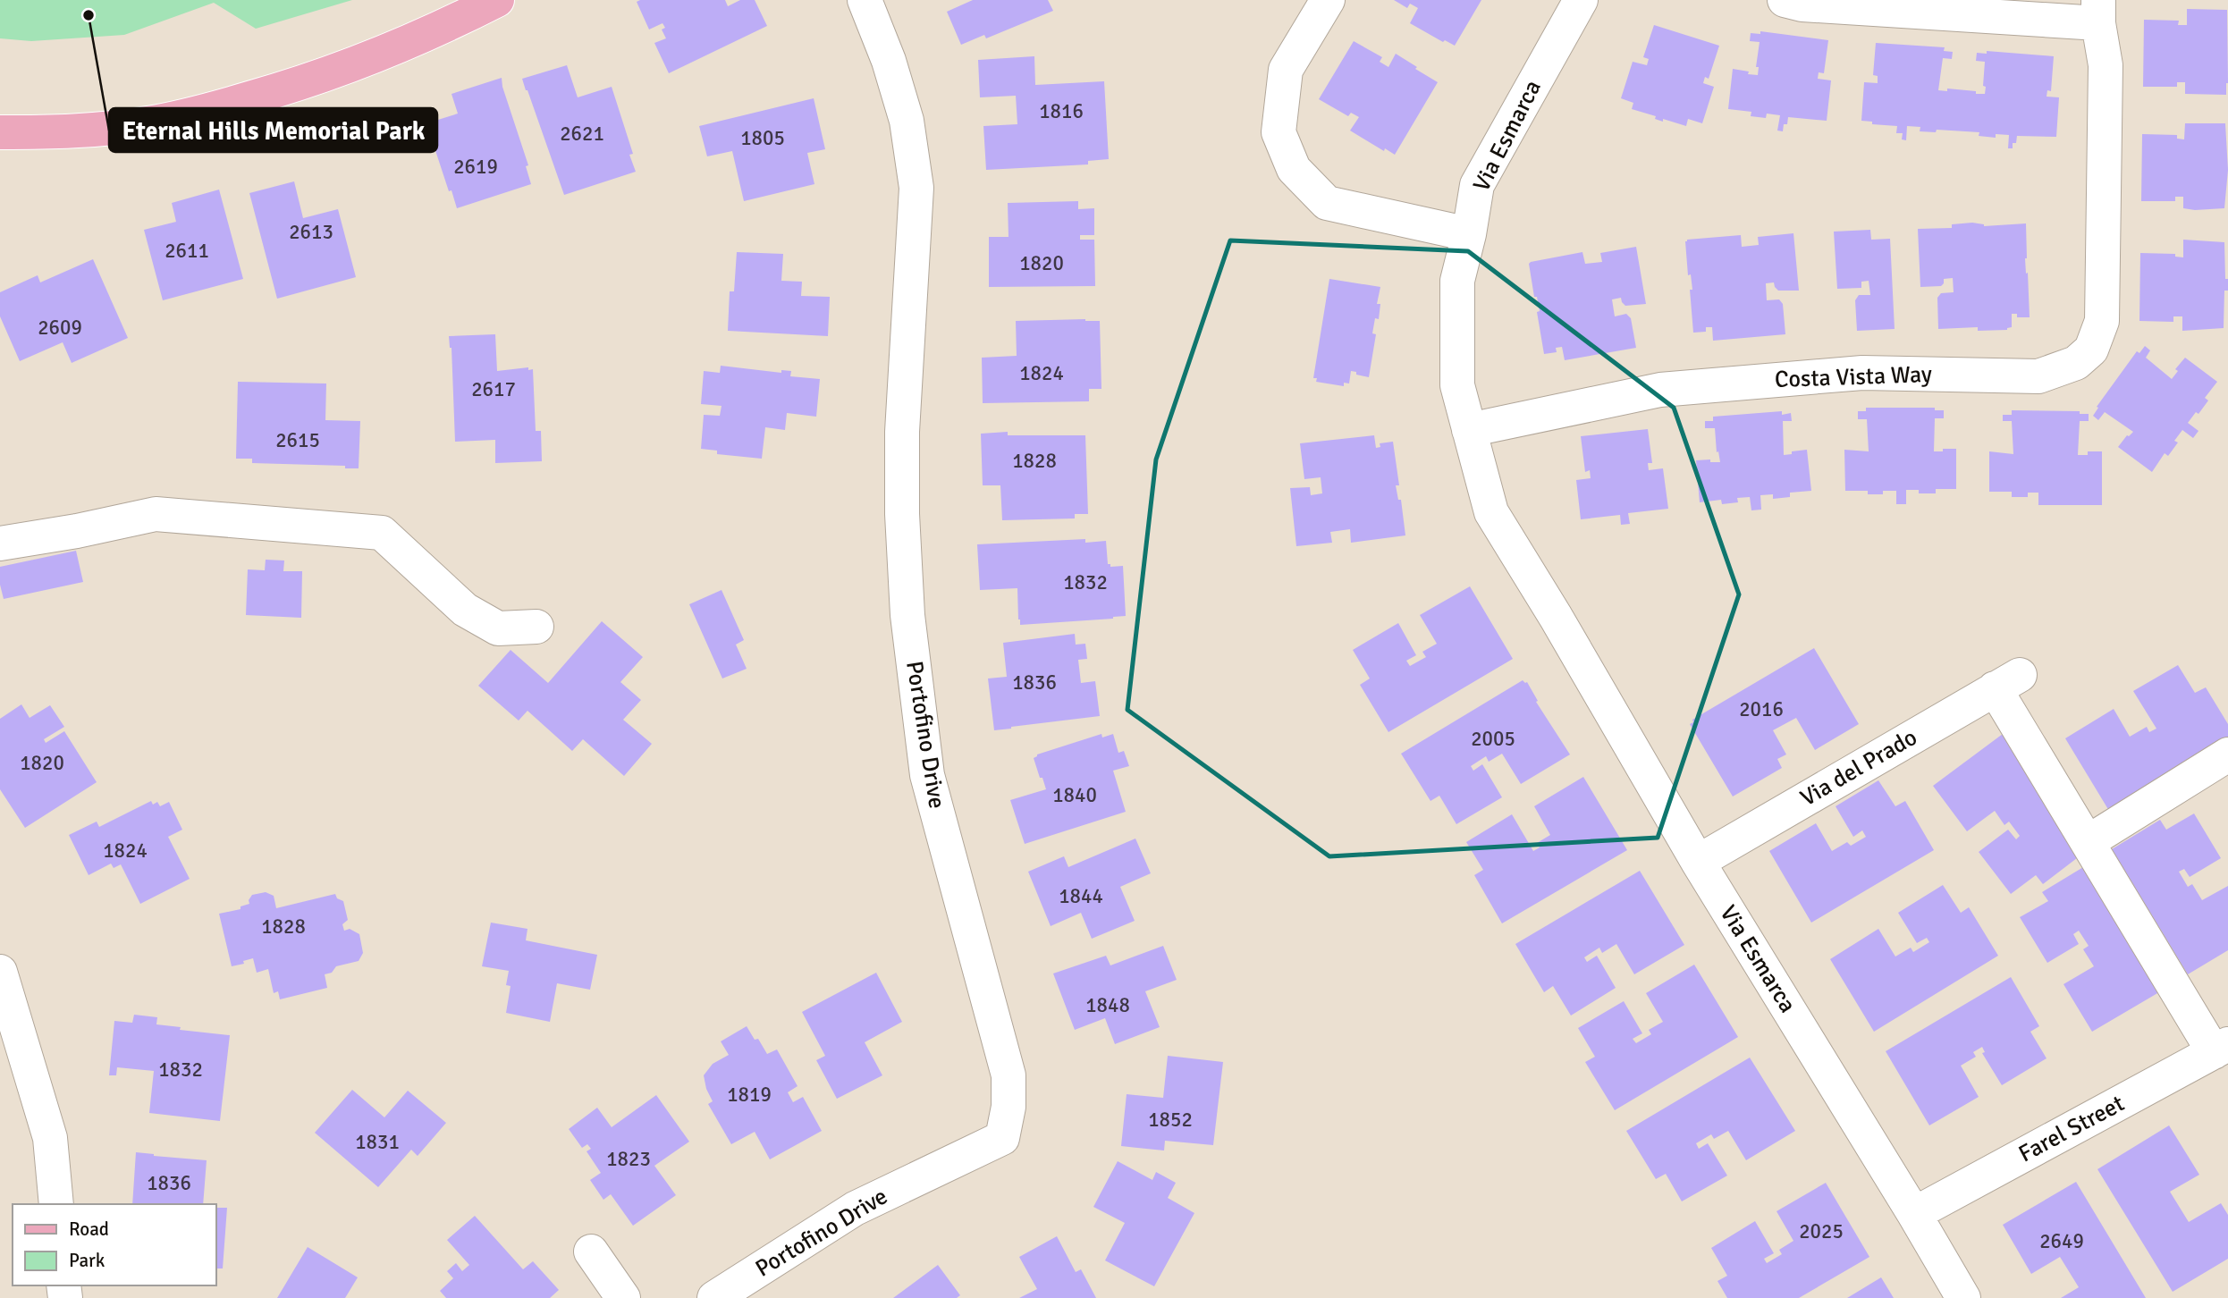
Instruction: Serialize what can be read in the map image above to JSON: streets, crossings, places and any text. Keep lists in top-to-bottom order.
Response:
{
  "streets": {
    "street": [
      "Via Esmarca",
      "Costa Vista Way",
      "Portofino Drive",
      "Via del Prado",
      "Farel Street"
    ]
  },
  "crossings": [
    ["Via Esmarca", "Costa Vista Way"],
    ["Via Esmarca", "Via del Prado"],
    ["Via Esmarca", "Farel Street"]
  ],
  "places": ["Eternal Hills Memorial Park"],
  "house_numbers": [
    "1816",
    "2621",
    "1805",
    "2619",
    "2613",
    "2611",
    "1820",
    "2609",
    "1824",
    "2617",
    "2615",
    "1828",
    "1832",
    "1836",
    "2016",
    "2005",
    "1820",
    "1840",
    "1824",
    "1844",
    "1828",
    "1848",
    "1832",
    "1819",
    "1852",
    "1831",
    "1823",
    "1836",
    "2025",
    "2649"
  ],
  "legend": ["Road", "Park"]
}
